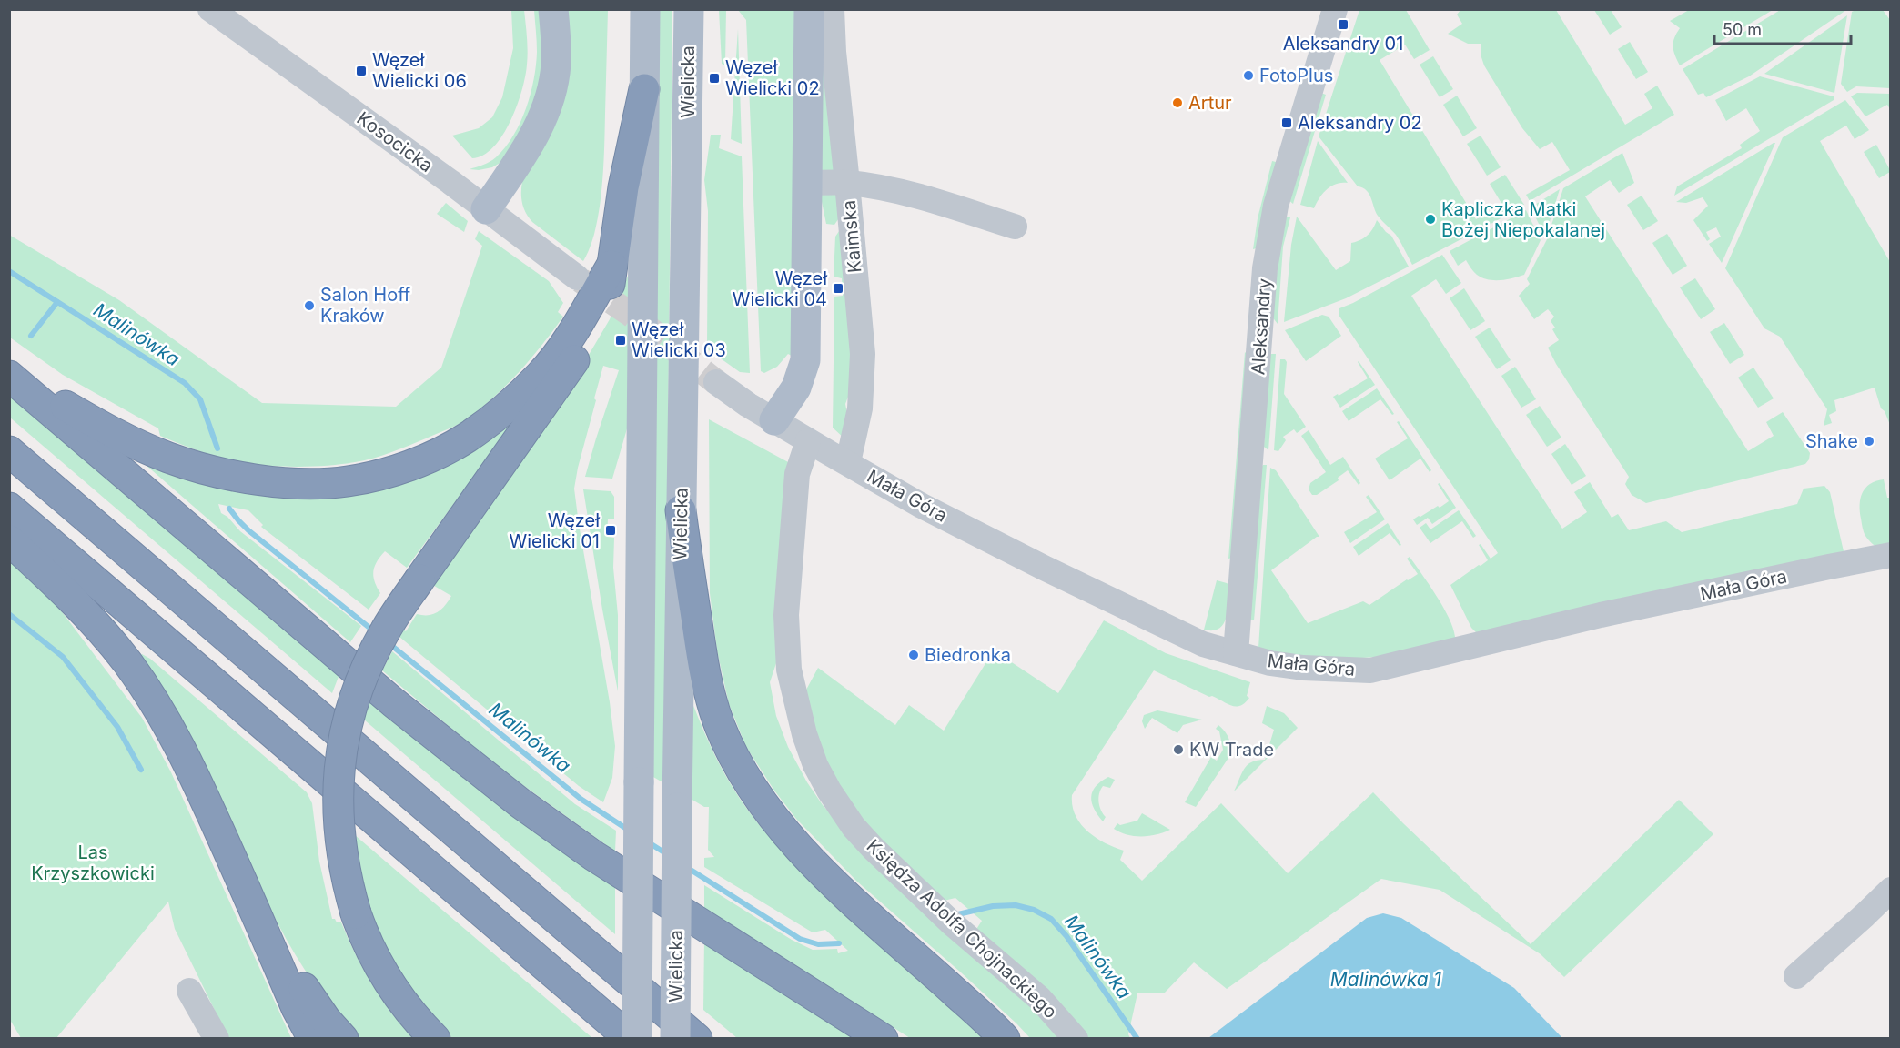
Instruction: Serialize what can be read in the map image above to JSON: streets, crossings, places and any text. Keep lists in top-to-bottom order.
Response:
{
  "streets": {
    "main road": ["Wielicka"],
    "street": [
      "Kosocicka",
      "Kaimska",
      "Aleksandry",
      "Mała Góra",
      "Księdza Adolfa Chojnackiego"
    ]
  },
  "crossings": [
    ["Kaimska", "Mała Góra"],
    ["Aleksandry", "Mała Góra"],
    ["Mała Góra", "Księdza Adolfa Chojnackiego"]
  ],
  "water": ["Malinówka", "Malinówka 1"],
  "parks": ["Las Krzyszkowicki"],
  "places": {
    "transit": [
      "Aleksandry 01",
      "Węzeł Wielicki 06",
      "Węzeł Wielicki 02",
      "Aleksandry 02",
      "Węzeł Wielicki 04",
      "Węzeł Wielicki 03",
      "Węzeł Wielicki 01"
    ],
    "other": [
      "FotoPlus",
      "Artur",
      "Kapliczka Matki Bożej Niepokalanej",
      "Salon Hoff Kraków",
      "Shake",
      "Biedronka",
      "KW Trade"
    ]
  },
  "scale_bar": "50 m"
}
